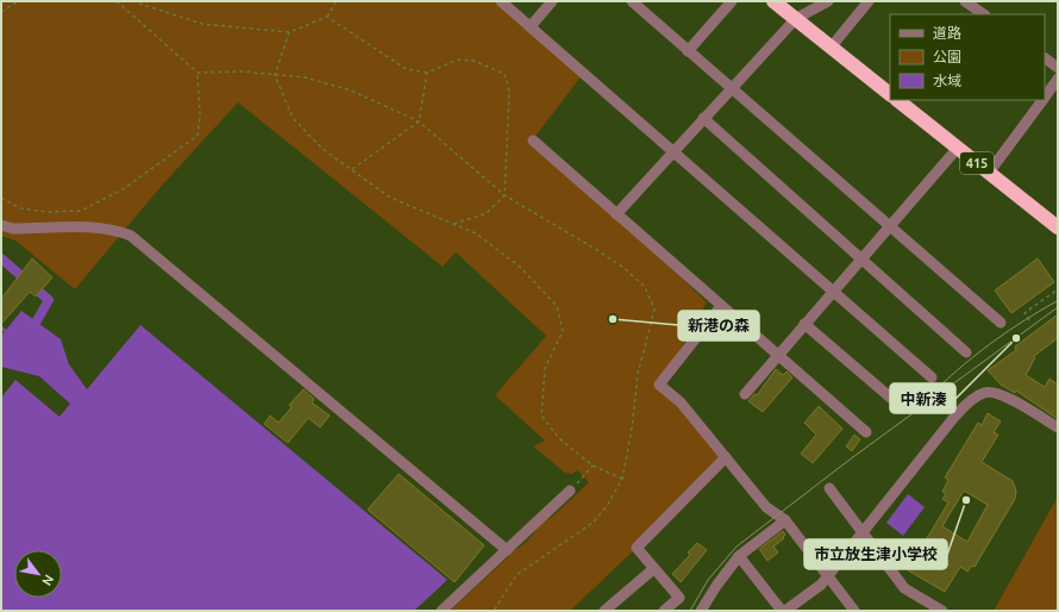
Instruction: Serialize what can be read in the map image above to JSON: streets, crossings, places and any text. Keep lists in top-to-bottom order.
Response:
{
  "streets": {
    "highway": ["415"]
  },
  "places": ["新港の森", "中新湊", "市立放生津小学校"],
  "legend": ["道路", "公園", "水域"],
  "north": "bottom right"
}
